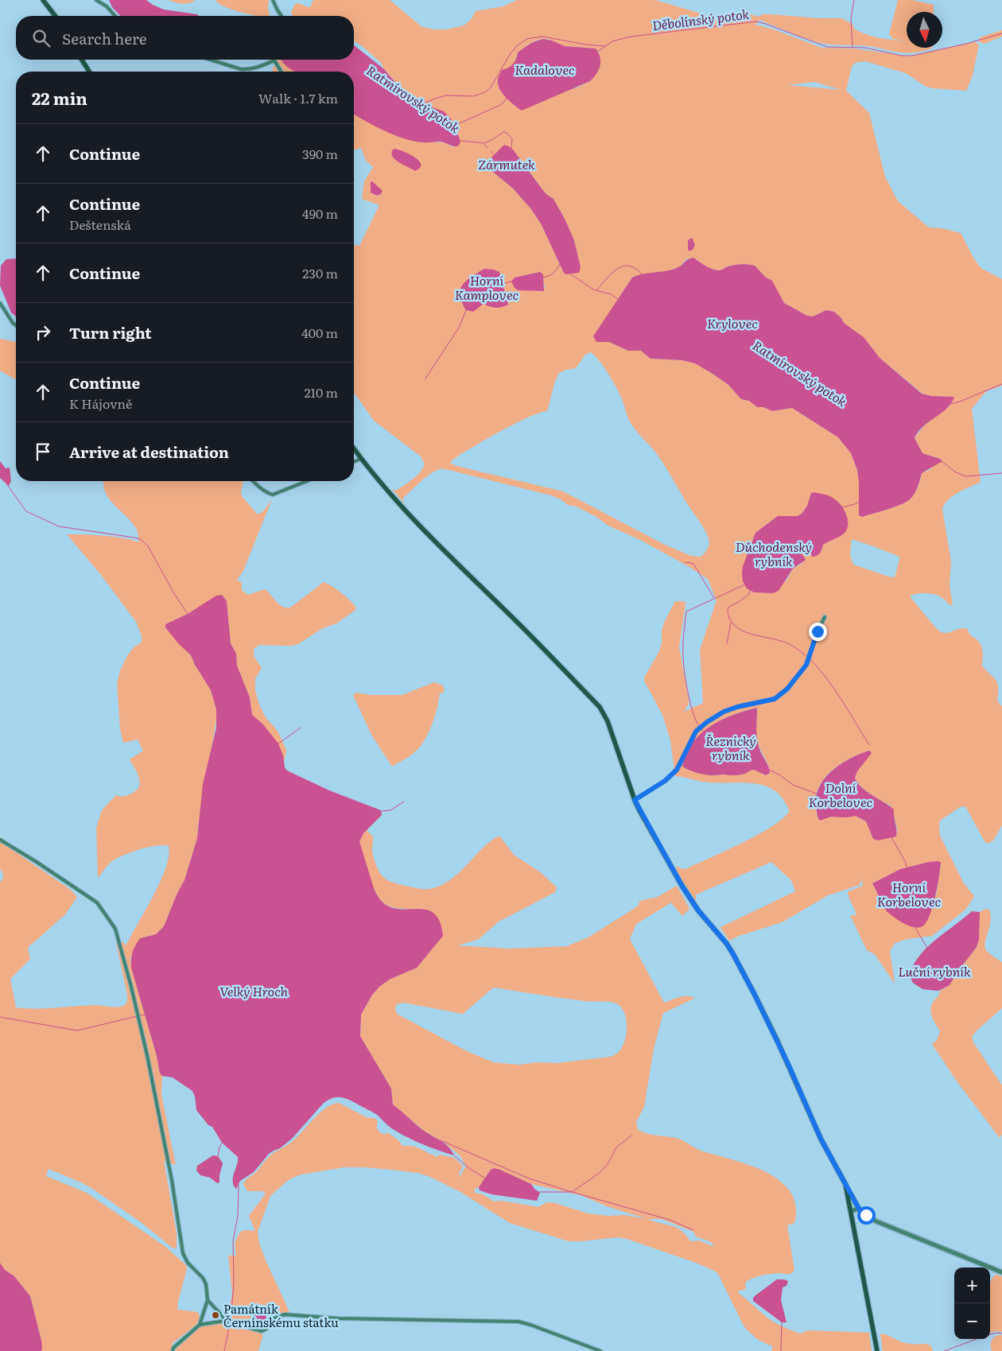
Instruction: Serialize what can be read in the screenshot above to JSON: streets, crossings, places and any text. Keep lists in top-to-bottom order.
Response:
{
  "water": [
    "Děbolínský potok",
    "Kadalovec",
    "Ratmírovský potok",
    "Zármutek",
    "Horní Kamplovec",
    "Krylovec",
    "Důchodenský rybník",
    "Řeznický rybník",
    "Dolní Korbelovec",
    "Horní Korbelovec",
    "Luční rybník",
    "Velký Hroch"
  ],
  "places": ["Památník Černínskému statku"],
  "north": "bottom",
  "page": {
    "search": "Search here",
    "heading": ["22 min", "Walk · 1.7 km"],
    "list": [
      ["Continue", "390 m"],
      ["Continue", "Deštenská", "490 m"],
      ["Continue", "230 m"],
      ["Turn right", "400 m"],
      ["Continue", "K Hájovně", "210 m"],
      "Arrive at destination"
    ],
    "map_buttons": ["+", "−"]
  }
}
